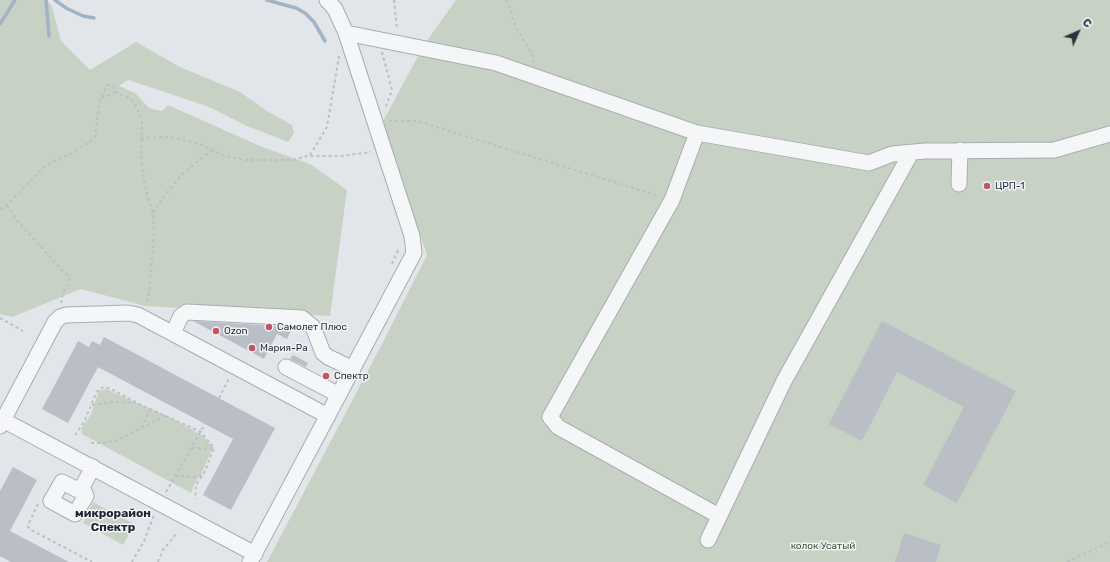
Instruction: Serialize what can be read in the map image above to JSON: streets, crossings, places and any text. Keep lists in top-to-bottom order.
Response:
{
  "districts": ["микрорайон Спектр"],
  "parks": ["колок Усатый"],
  "places": [
    "ЦРП-1",
    "Самолет Плюс",
    "Ozon",
    "Мария-Ра",
    "Спектр"
  ],
  "north": "top right"
}
